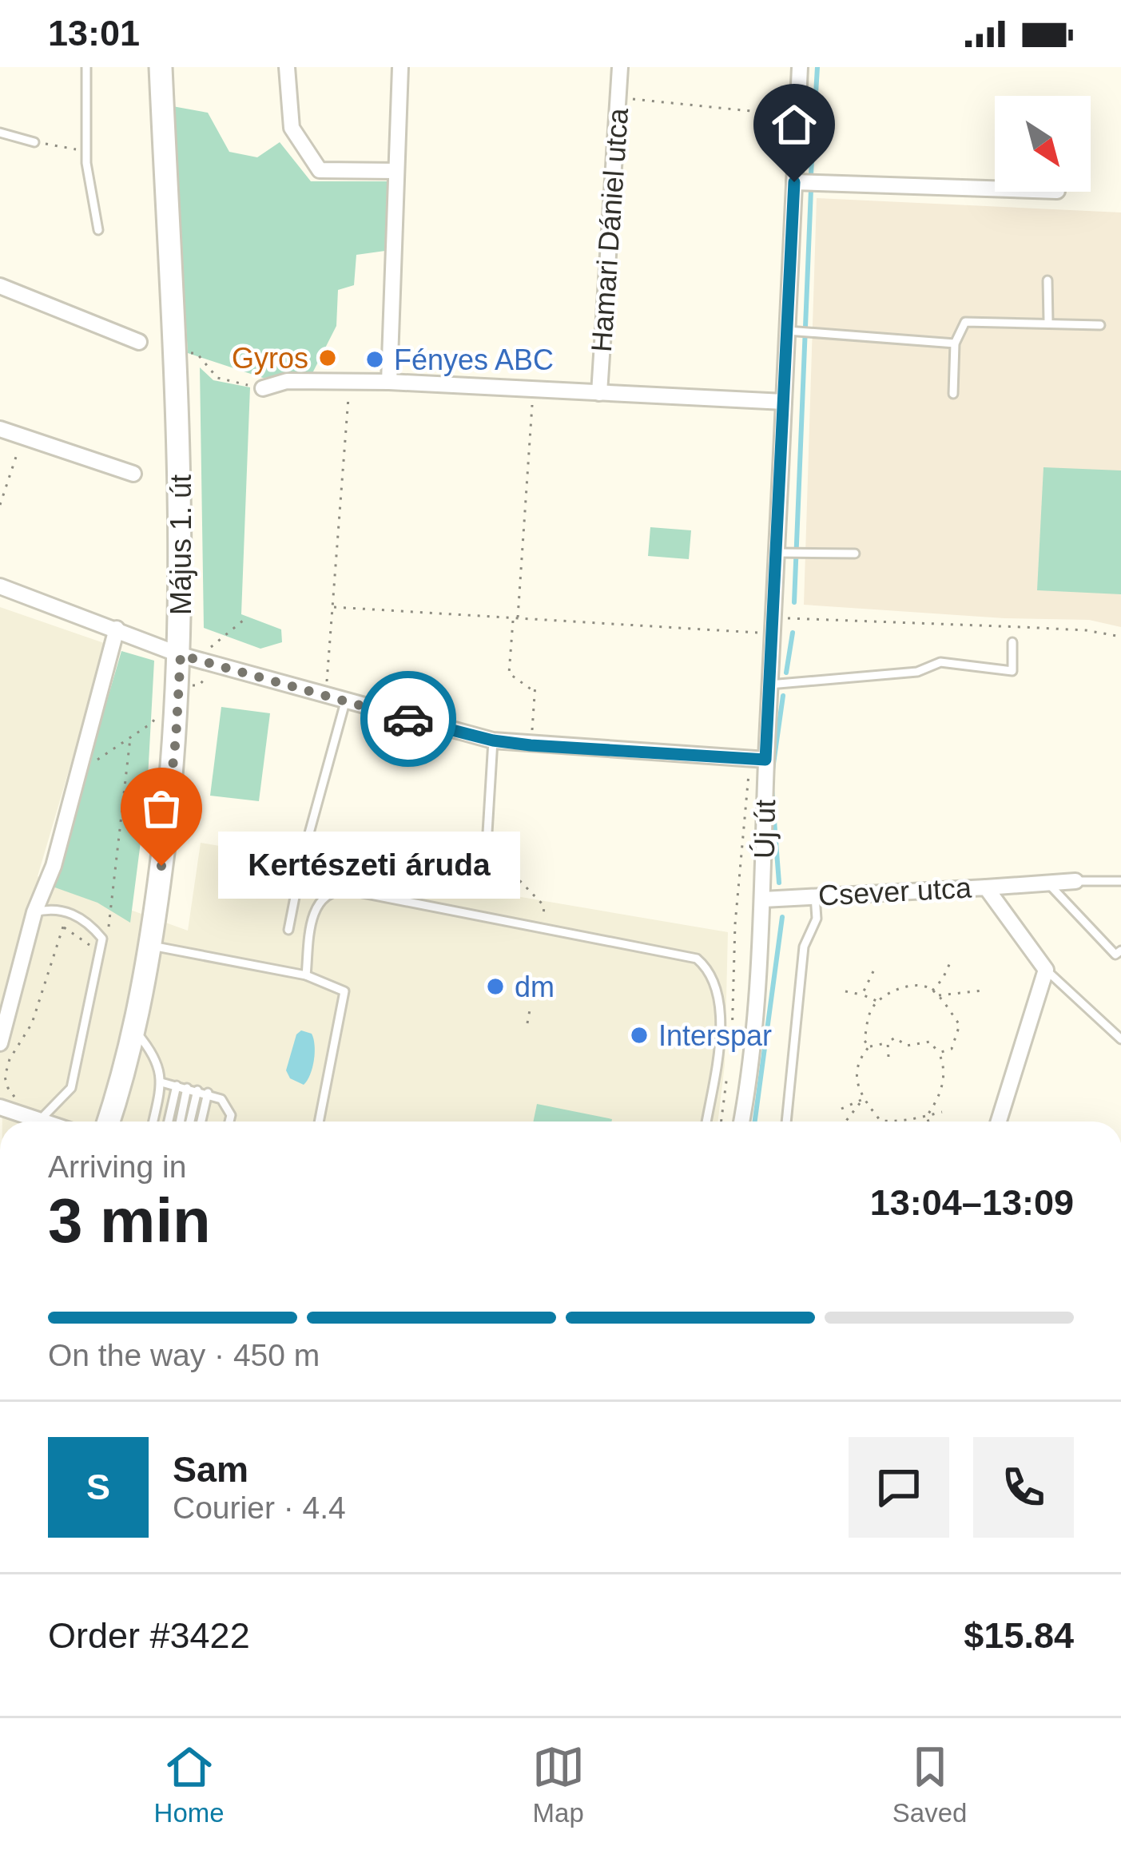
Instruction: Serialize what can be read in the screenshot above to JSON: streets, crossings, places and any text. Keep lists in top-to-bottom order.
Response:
{
  "streets": {
    "main road": ["Május 1. út"],
    "street": ["Hamari Dániel utca", "Új út", "Csever utca"]
  },
  "crossings": [
    ["Új út", "Csever utca"]
  ],
  "places": [
    "Gyros",
    "Fényes ABC",
    "Kertészeti áruda",
    "dm",
    "Interspar"
  ],
  "north": "bottom right",
  "page": {
    "status": "13:01",
    "bubble": "Kertészeti áruda",
    "heading": ["3 min", "Arriving in", "13:04–13:09"],
    "panel": [
      "Sam",
      "Courier · 4.4",
      "Order #3422",
      "$15.84"
    ],
    "bar": "On the way · 450 m",
    "round": "S",
    "tabs": ["Home", "Map", "Saved"]
  }
}
